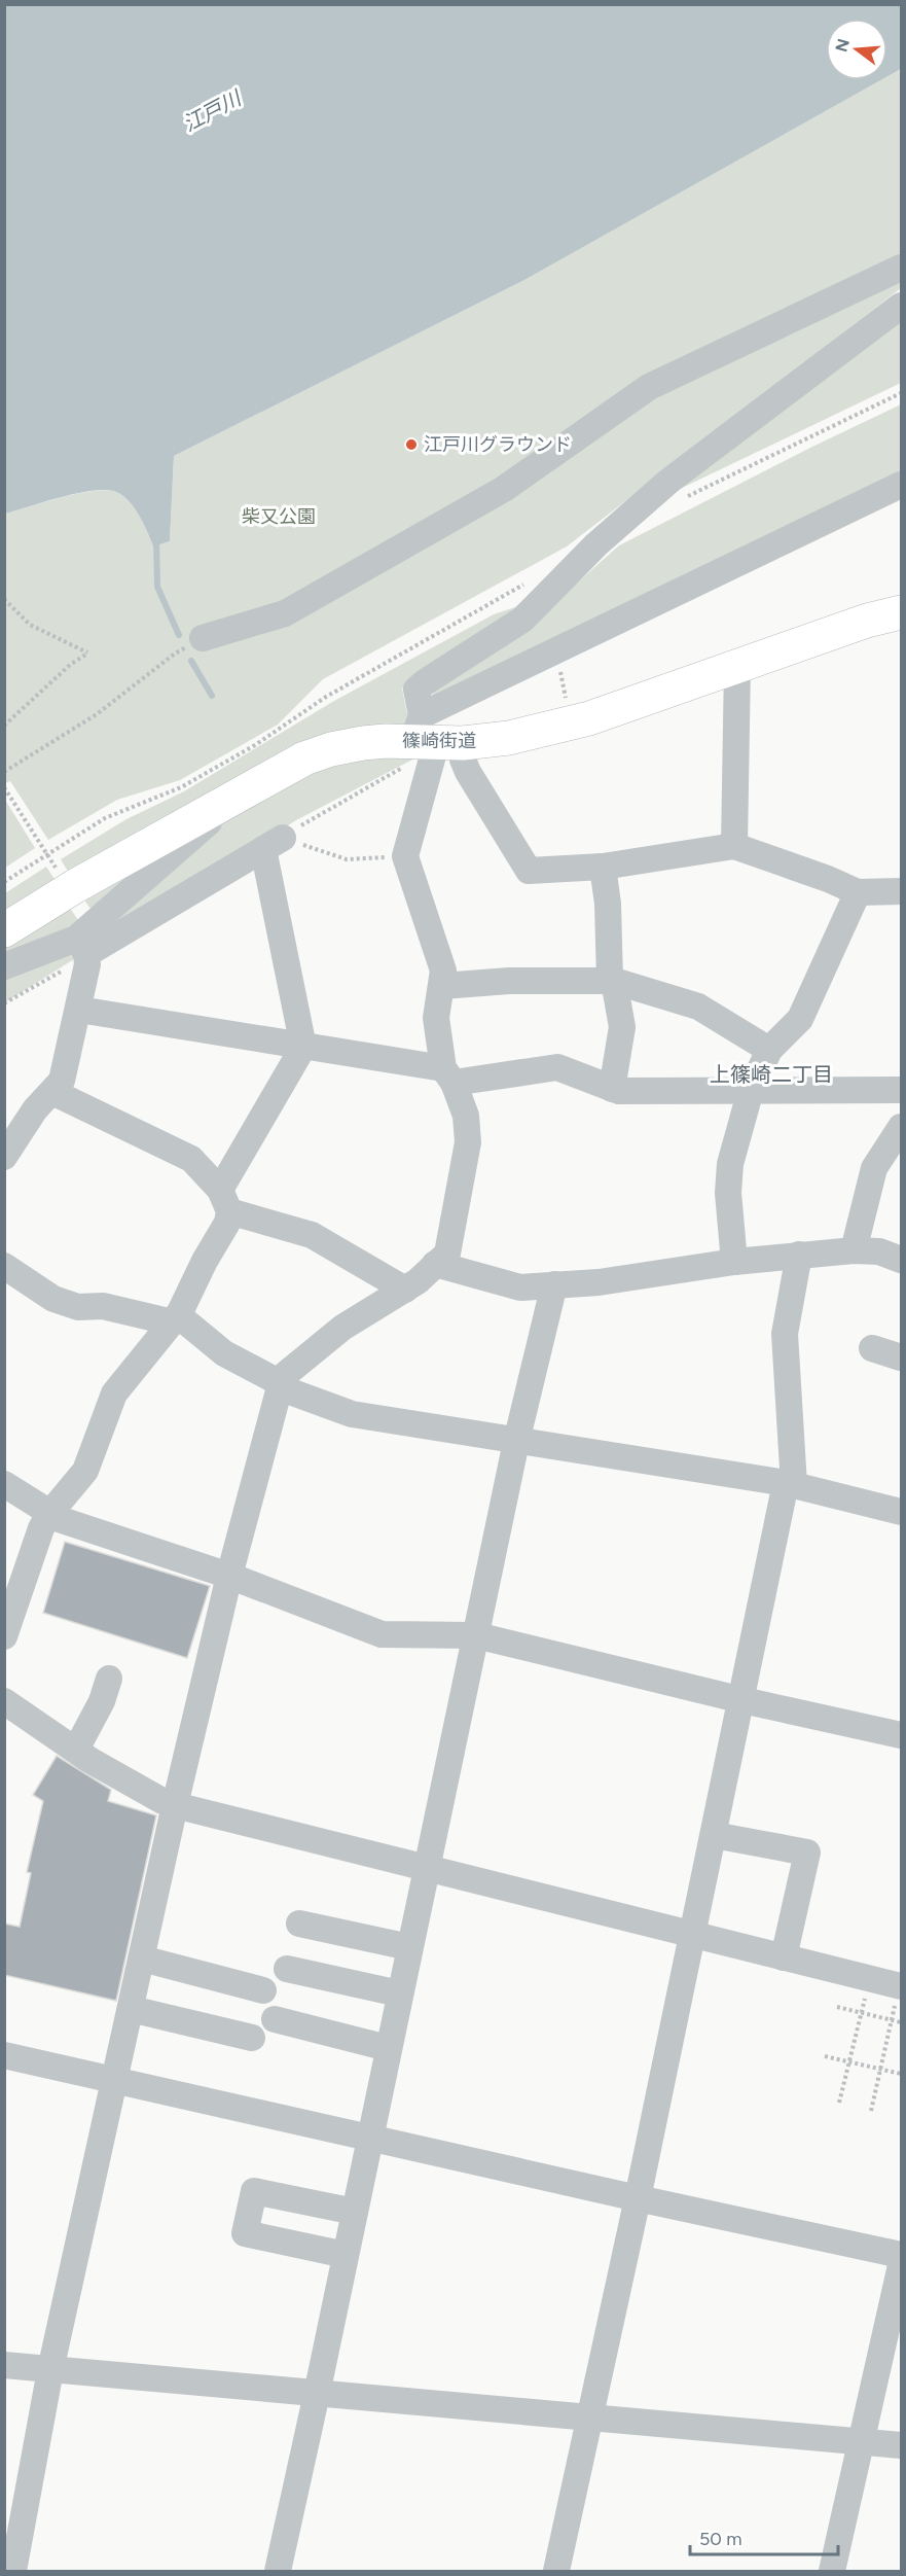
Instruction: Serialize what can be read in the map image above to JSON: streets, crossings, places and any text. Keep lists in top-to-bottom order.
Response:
{
  "streets": {
    "main road": ["篠崎街道"]
  },
  "districts": ["上篠崎二丁目"],
  "water": ["江戸川"],
  "parks": ["柴又公園"],
  "places": ["江戸川グラウンド"],
  "scale_bar": "50 m",
  "north": "left"
}
